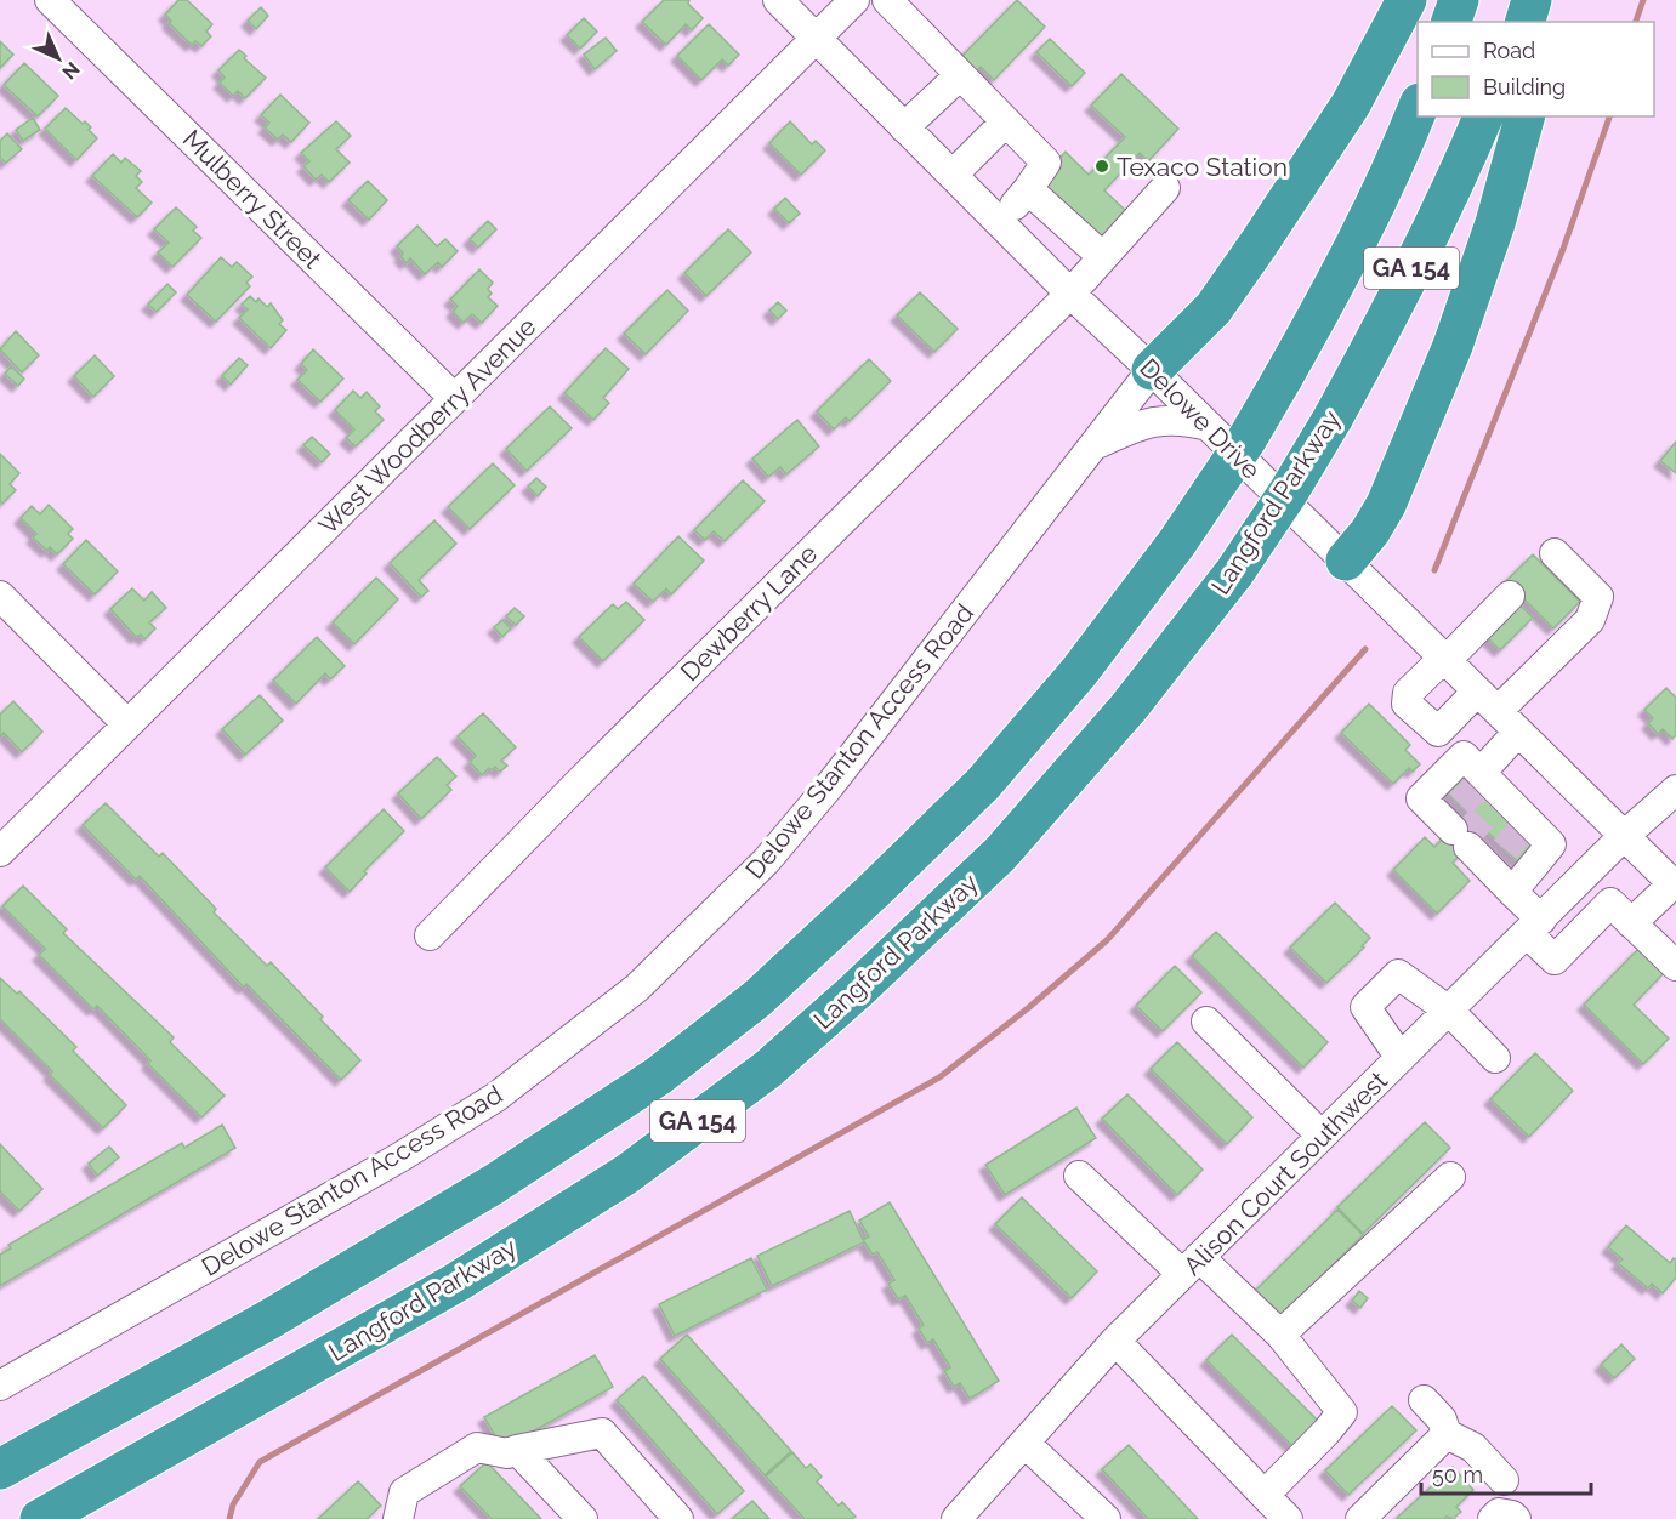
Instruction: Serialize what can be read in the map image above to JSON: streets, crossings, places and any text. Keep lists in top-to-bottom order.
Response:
{
  "streets": {
    "highway": ["GA 154", "Langford Parkway"],
    "street": [
      "Mulberry Street",
      "Delowe Drive",
      "West Woodberry Avenue",
      "Dewberry Lane",
      "Delowe Stanton Access Road",
      "Alison Court Southwest"
    ]
  },
  "crossings": [
    ["Mulberry Street", "West Woodberry Avenue"],
    ["Delowe Drive", "West Woodberry Avenue"],
    ["Delowe Drive", "Dewberry Lane"],
    ["Delowe Drive", "Delowe Stanton Access Road"],
    ["Delowe Drive", "Alison Court Southwest"]
  ],
  "places": ["Texaco Station"],
  "legend": ["Road", "Building"],
  "scale_bar": "50 m",
  "north": "bottom right"
}
